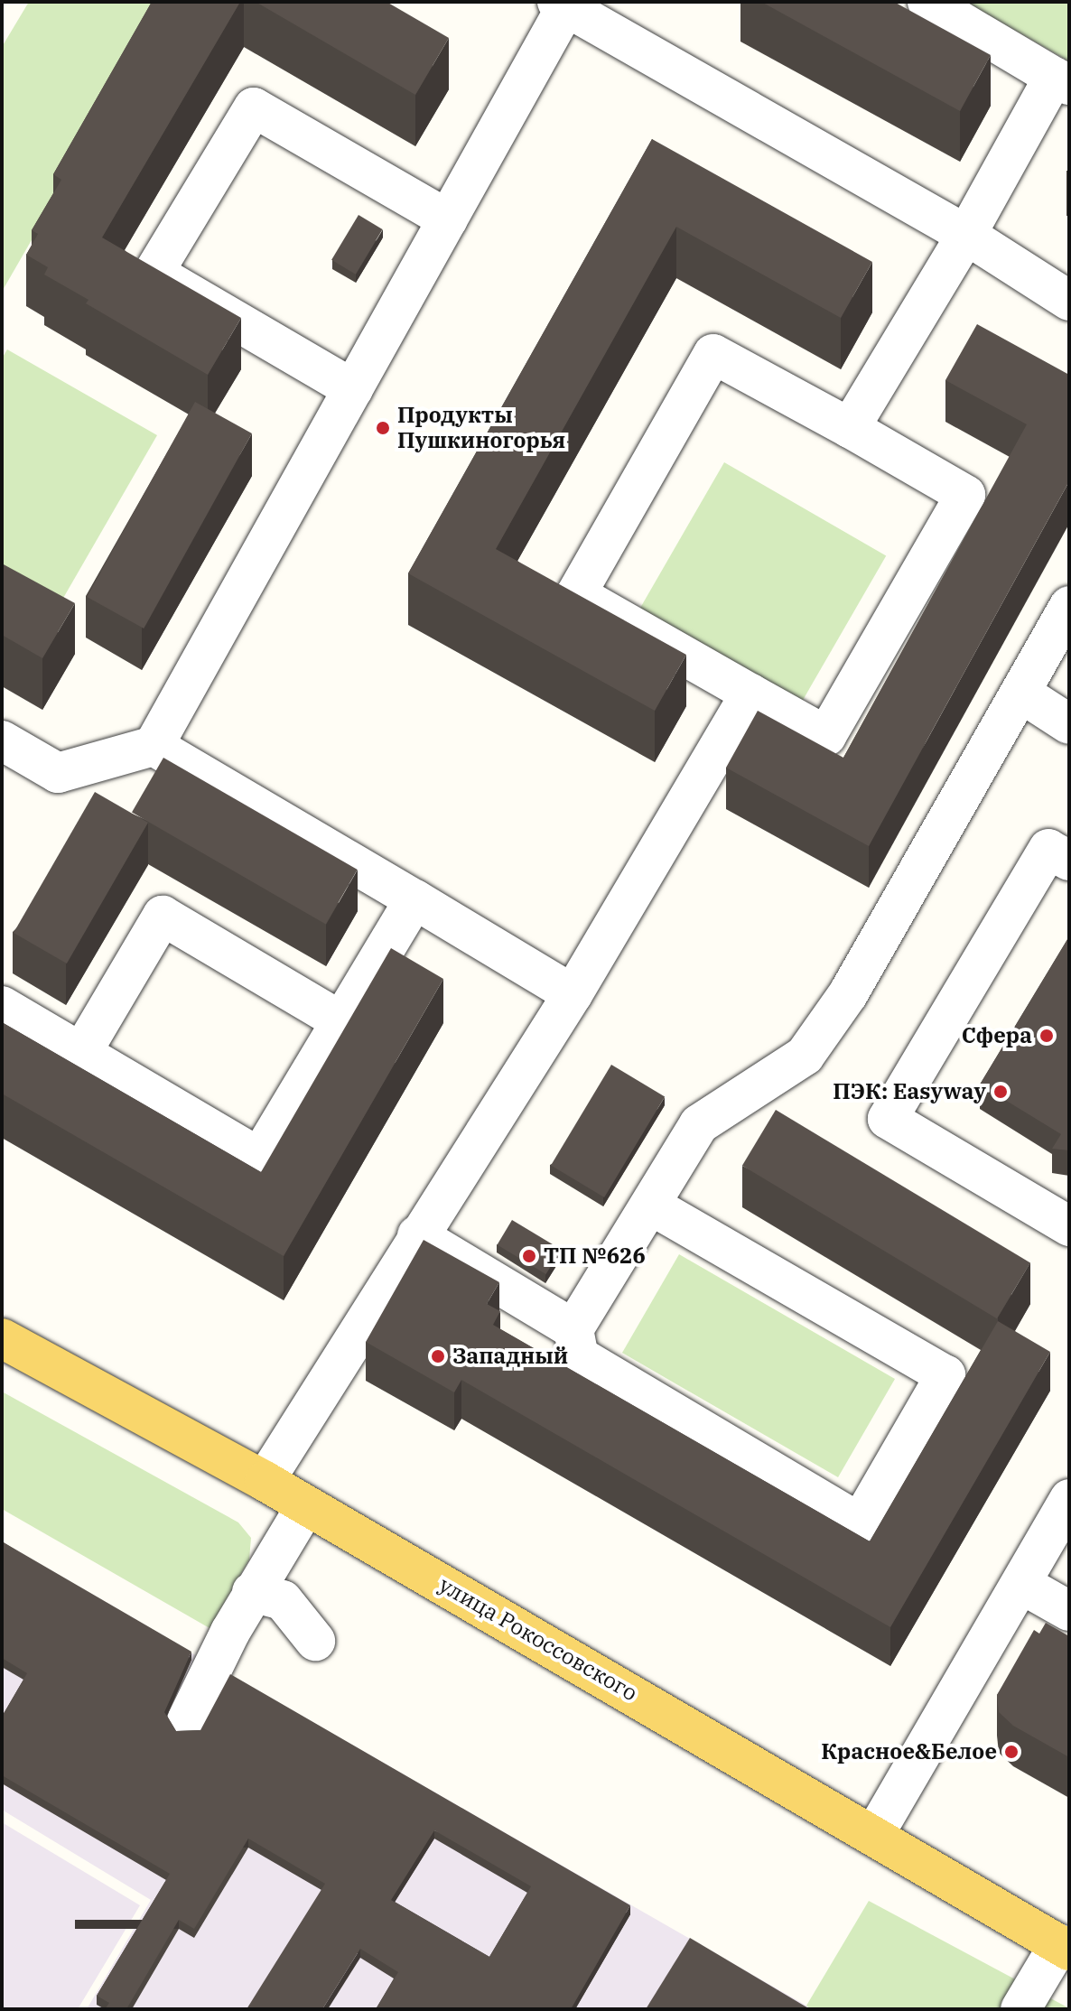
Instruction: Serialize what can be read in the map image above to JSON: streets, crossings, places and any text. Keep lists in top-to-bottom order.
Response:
{
  "streets": {
    "main road": ["улица Рокоссовского"]
  },
  "places": [
    "Продукты Пушкиногорья",
    "Сфера",
    "ПЭК: Easyway",
    "ТП №626",
    "Западный",
    "Красное&Белое"
  ]
}
